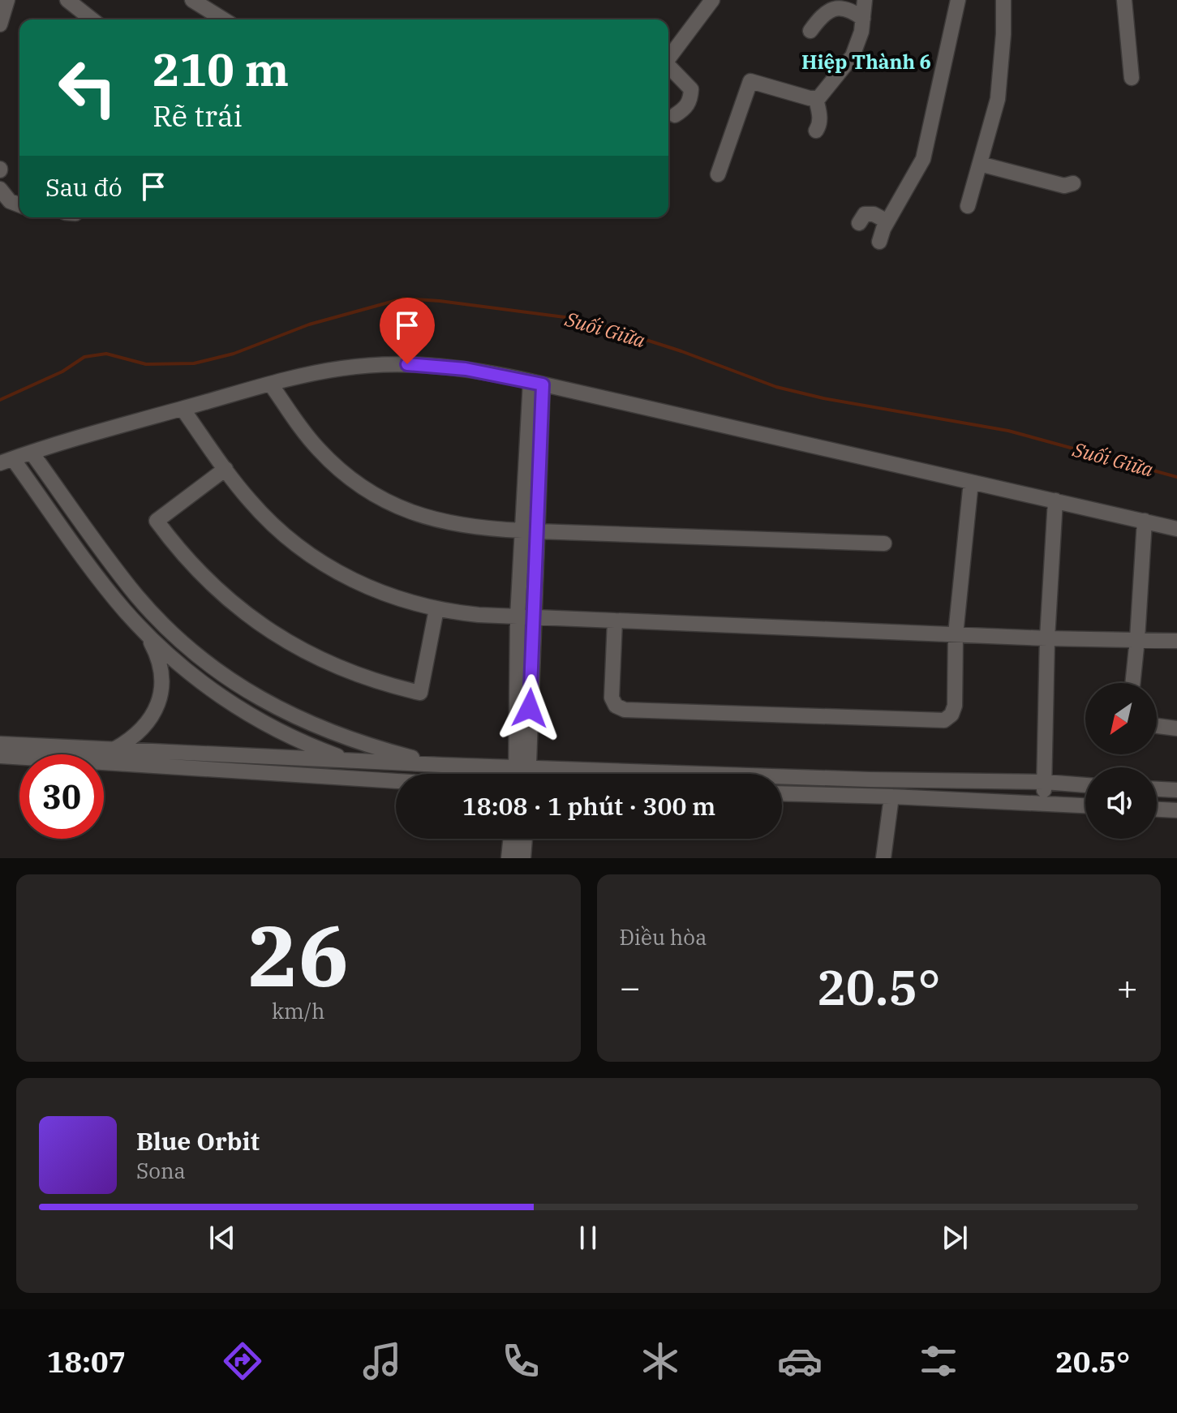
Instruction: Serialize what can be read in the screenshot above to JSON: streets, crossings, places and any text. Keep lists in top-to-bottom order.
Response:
{
  "districts": ["Hiệp Thành 6"],
  "water": ["Suối Giữa"],
  "north": "bottom left",
  "page": {
    "turn": ["210 m", "Rẽ trái"],
    "then": "Sau đó",
    "limit": "30",
    "trip": "18:08 · 1 phút · 300 m",
    "tile": [
      ["26", "km/h"],
      "Điều hòa"
    ],
    "heat": ["−", "20.5°", "+"],
    "song": ["Blue Orbit", "Sona"],
    "tabs": ["18:07", "20.5°"]
  }
}
